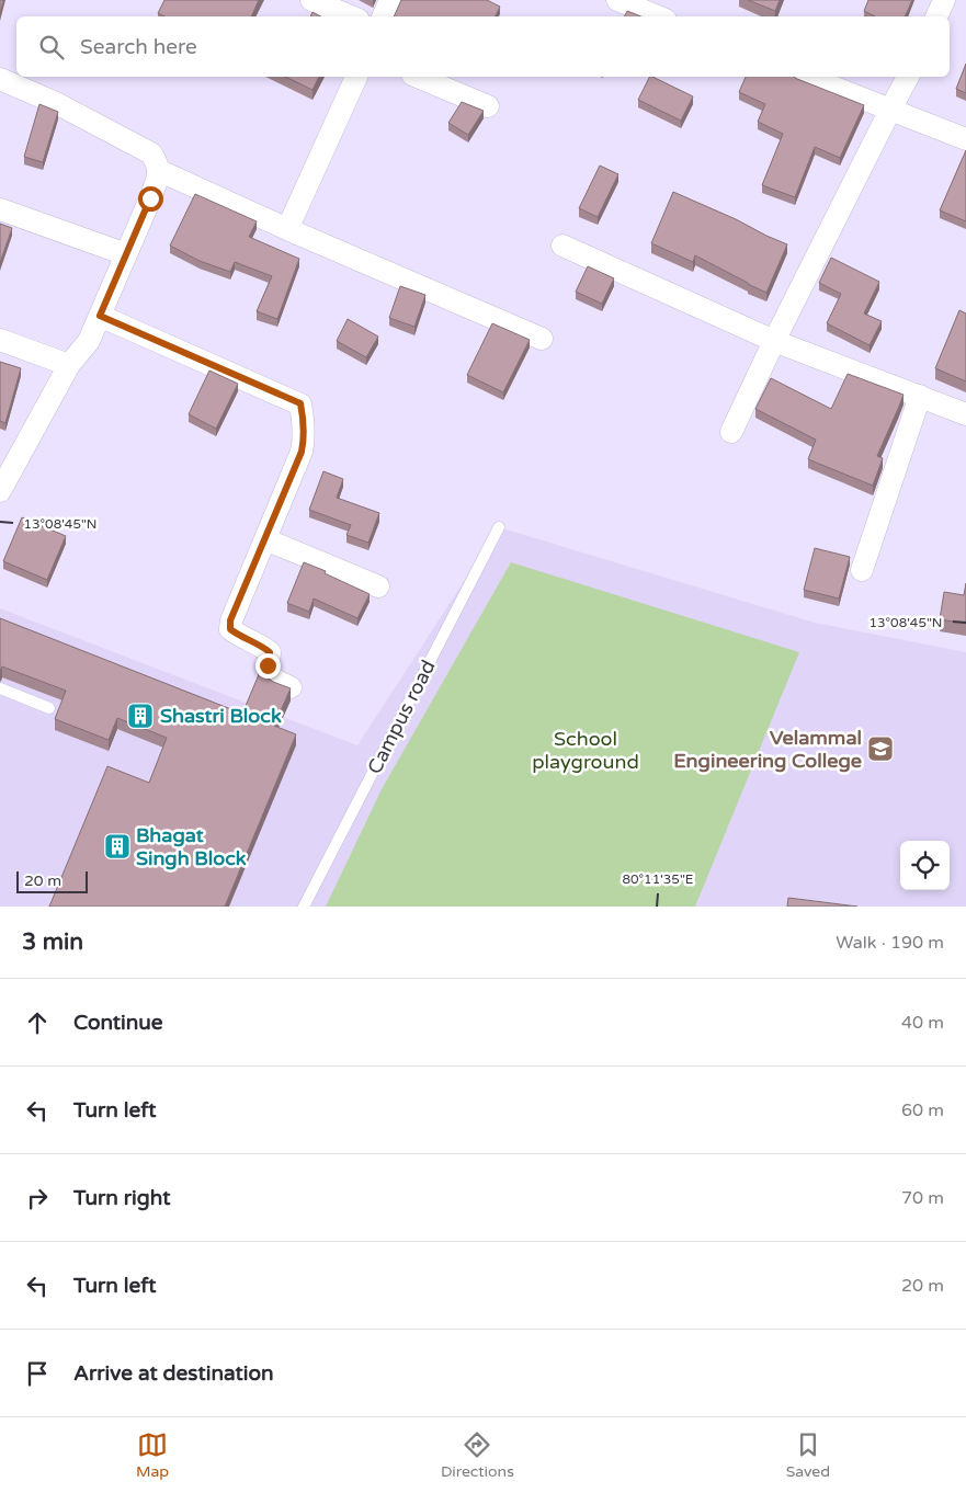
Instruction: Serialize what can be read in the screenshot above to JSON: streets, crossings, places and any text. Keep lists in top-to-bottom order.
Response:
{
  "streets": {
    "lane": ["Campus road"]
  },
  "parks": ["School playground"],
  "places": {
    "building": ["Shastri Block", "Bhagat Singh Block"],
    "school or university": ["Velammal Engineering College"]
  },
  "scale_bar": "20 m",
  "page": {
    "search": "Search here",
    "scale": "20 m",
    "heading": ["3 min", "Walk · 190 m"],
    "list": [
      ["Continue", "40 m"],
      ["Turn left", "60 m"],
      ["Turn right", "70 m"],
      ["Turn left", "20 m"],
      "Arrive at destination"
    ],
    "nav": ["Map", "Directions", "Saved"]
  },
  "coordinates": ["13°08'45\"N", "80°11'35\"E"]
}
